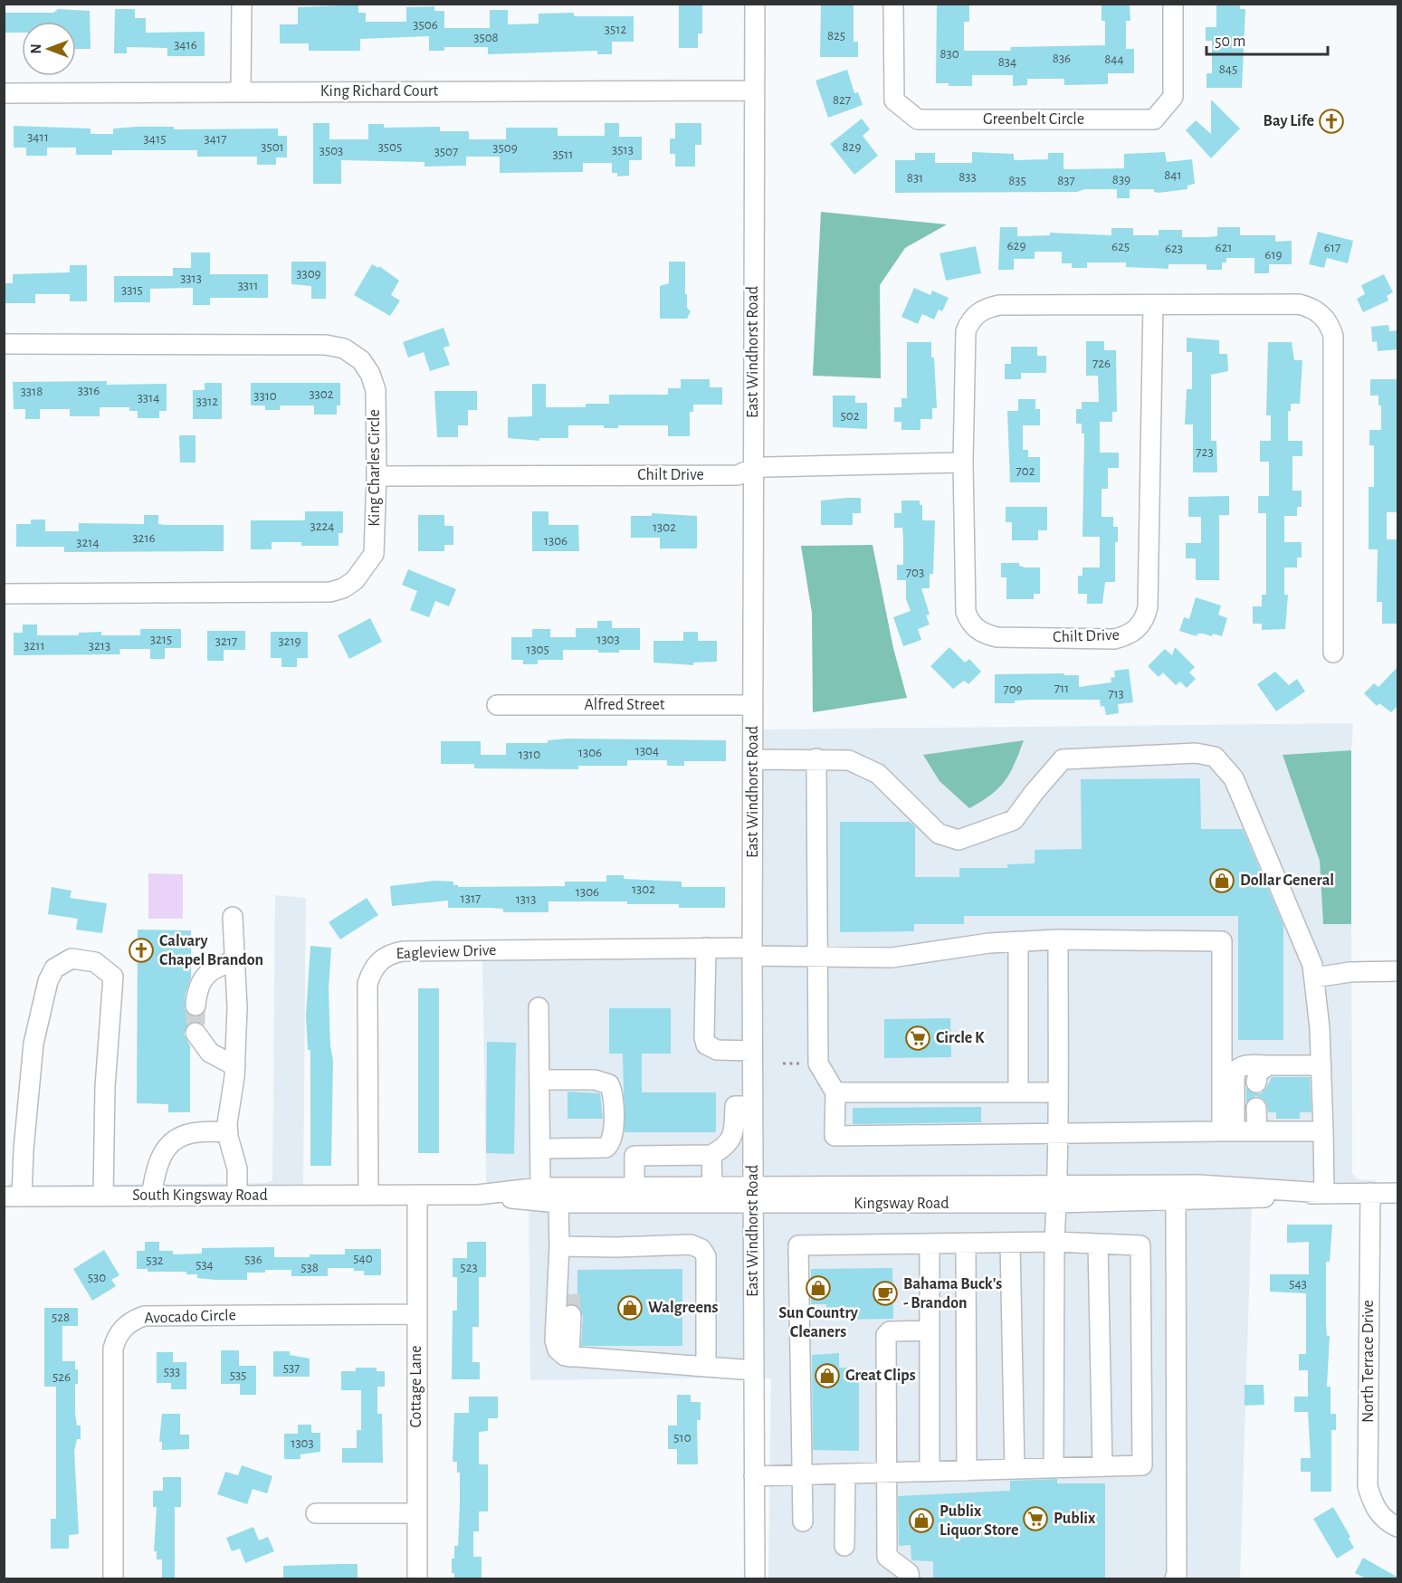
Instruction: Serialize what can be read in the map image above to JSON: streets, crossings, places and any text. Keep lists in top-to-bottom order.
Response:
{
  "streets": {
    "street": [
      "King Richard Court",
      "Greenbelt Circle",
      "East Windhorst Road",
      "King Charles Circle",
      "Chilt Drive",
      "Alfred Street",
      "Eagleview Drive",
      "South Kingsway Road",
      "Kingsway Road",
      "Avocado Circle",
      "North Terrace Drive",
      "Cottage Lane"
    ]
  },
  "crossings": [
    ["King Richard Court", "East Windhorst Road"],
    ["East Windhorst Road", "Chilt Drive"],
    ["East Windhorst Road", "Alfred Street"],
    ["East Windhorst Road", "Eagleview Drive"],
    ["East Windhorst Road", "Kingsway Road"],
    ["King Charles Circle", "Chilt Drive"],
    ["Eagleview Drive", "South Kingsway Road"],
    ["South Kingsway Road", "Kingsway Road"],
    ["Kingsway Road", "North Terrace Drive"],
    ["Kingsway Road", "Cottage Lane"],
    ["Avocado Circle", "Cottage Lane"]
  ],
  "places": {
    "church": ["Bay Life", "Calvary Chapel Brandon"],
    "shop": [
      "Dollar General",
      "Sun Country Cleaners",
      "Walgreens",
      "Great Clips",
      "Publix Liquor Store"
    ],
    "supermarket": ["Circle K", "Publix"],
    "cafe": ["Bahama Buck's - Brandon"]
  },
  "house_numbers": [
    "3506",
    "3512",
    "825",
    "3508",
    "3416",
    "830",
    "836",
    "844",
    "834",
    "845",
    "827",
    "3411",
    "3415",
    "3417",
    "3501",
    "3505",
    "829",
    "3509",
    "3513",
    "3503",
    "3507",
    "3511",
    "841",
    "833",
    "831",
    "839",
    "835",
    "837",
    "629",
    "625",
    "621",
    "617",
    "623",
    "619",
    "3309",
    "3313",
    "3311",
    "3315",
    "726",
    "3316",
    "3318",
    "3302",
    "3310",
    "3314",
    "3312",
    "502",
    "723",
    "702",
    "3224",
    "1302",
    "3216",
    "1306",
    "3214",
    "703",
    "3215",
    "1303",
    "3217",
    "3219",
    "3211",
    "3213",
    "1305",
    "711",
    "709",
    "713",
    "1304",
    "1306",
    "1310",
    "1302",
    "1306",
    "1317",
    "1313",
    "540",
    "536",
    "532",
    "534",
    "538",
    "523",
    "530",
    "543",
    "528",
    "537",
    "533",
    "535",
    "526",
    "510",
    "1303"
  ],
  "scale_bar": "50 m",
  "north": "left"
}
